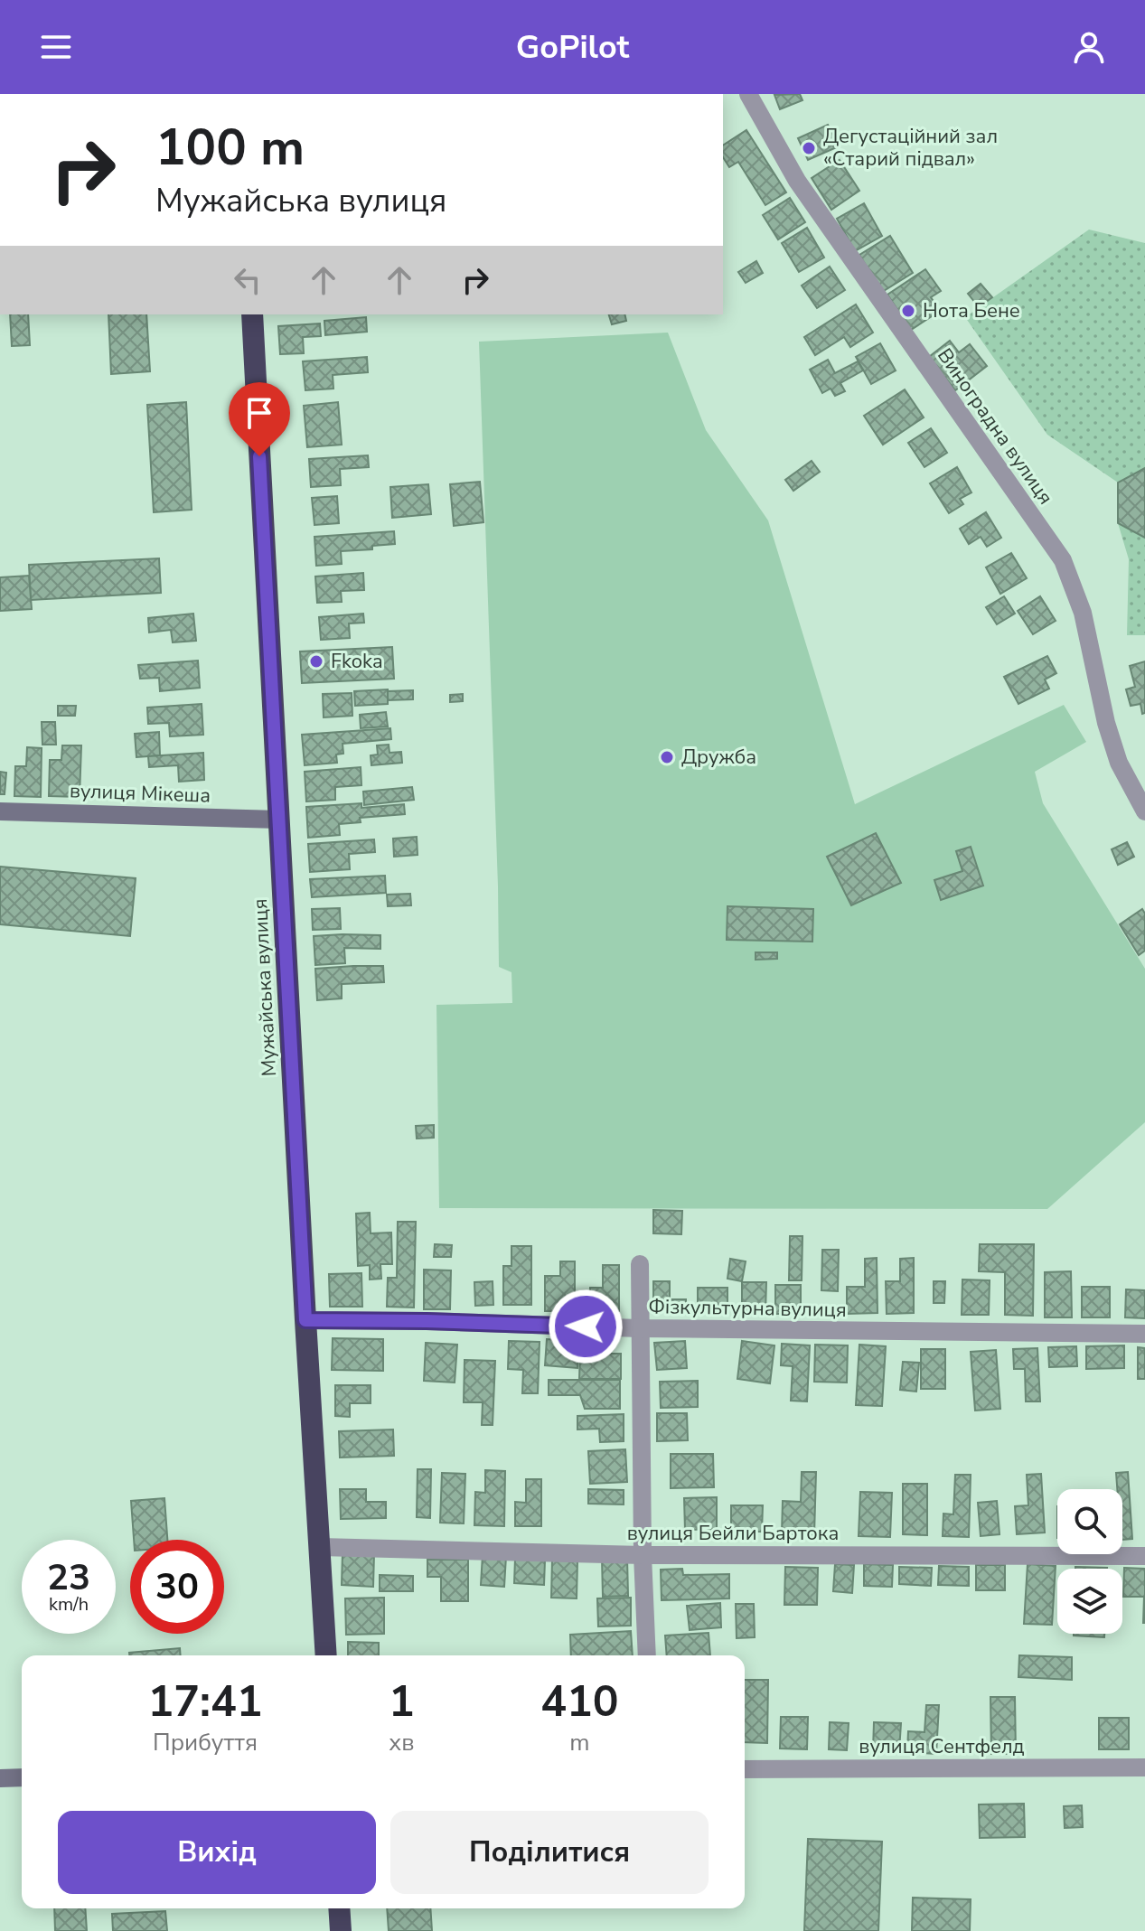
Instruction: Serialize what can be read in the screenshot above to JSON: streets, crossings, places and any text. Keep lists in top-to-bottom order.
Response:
{
  "streets": {
    "highway": ["Мужайська вулиця"],
    "main road": ["вулиця Мікеша"],
    "street": [
      "Виноградна вулиця",
      "Фізкультурна вулиця",
      "вулиця Бейли Бартока",
      "вулиця Сентфелд"
    ]
  },
  "crossings": [
    ["вулиця Мікеша", "Мужайська вулиця"],
    ["Мужайська вулиця", "Фізкультурна вулиця"],
    ["Мужайська вулиця", "вулиця Бейли Бартока"]
  ],
  "places": [
    "Дегустаційний зал «Старий підвал»",
    "Нота Бене",
    "Fkoka",
    "Дружба"
  ],
  "page": {
    "header": "GoPilot",
    "turn": ["100 m", "Мужайська вулиця"],
    "speed": "23 km/h",
    "limit": "30",
    "eta": [
      "17:41",
      "Прибуття",
      "1",
      "хв",
      "410",
      "m"
    ],
    "buttons": ["Вихід", "Поділитися"]
  }
}
